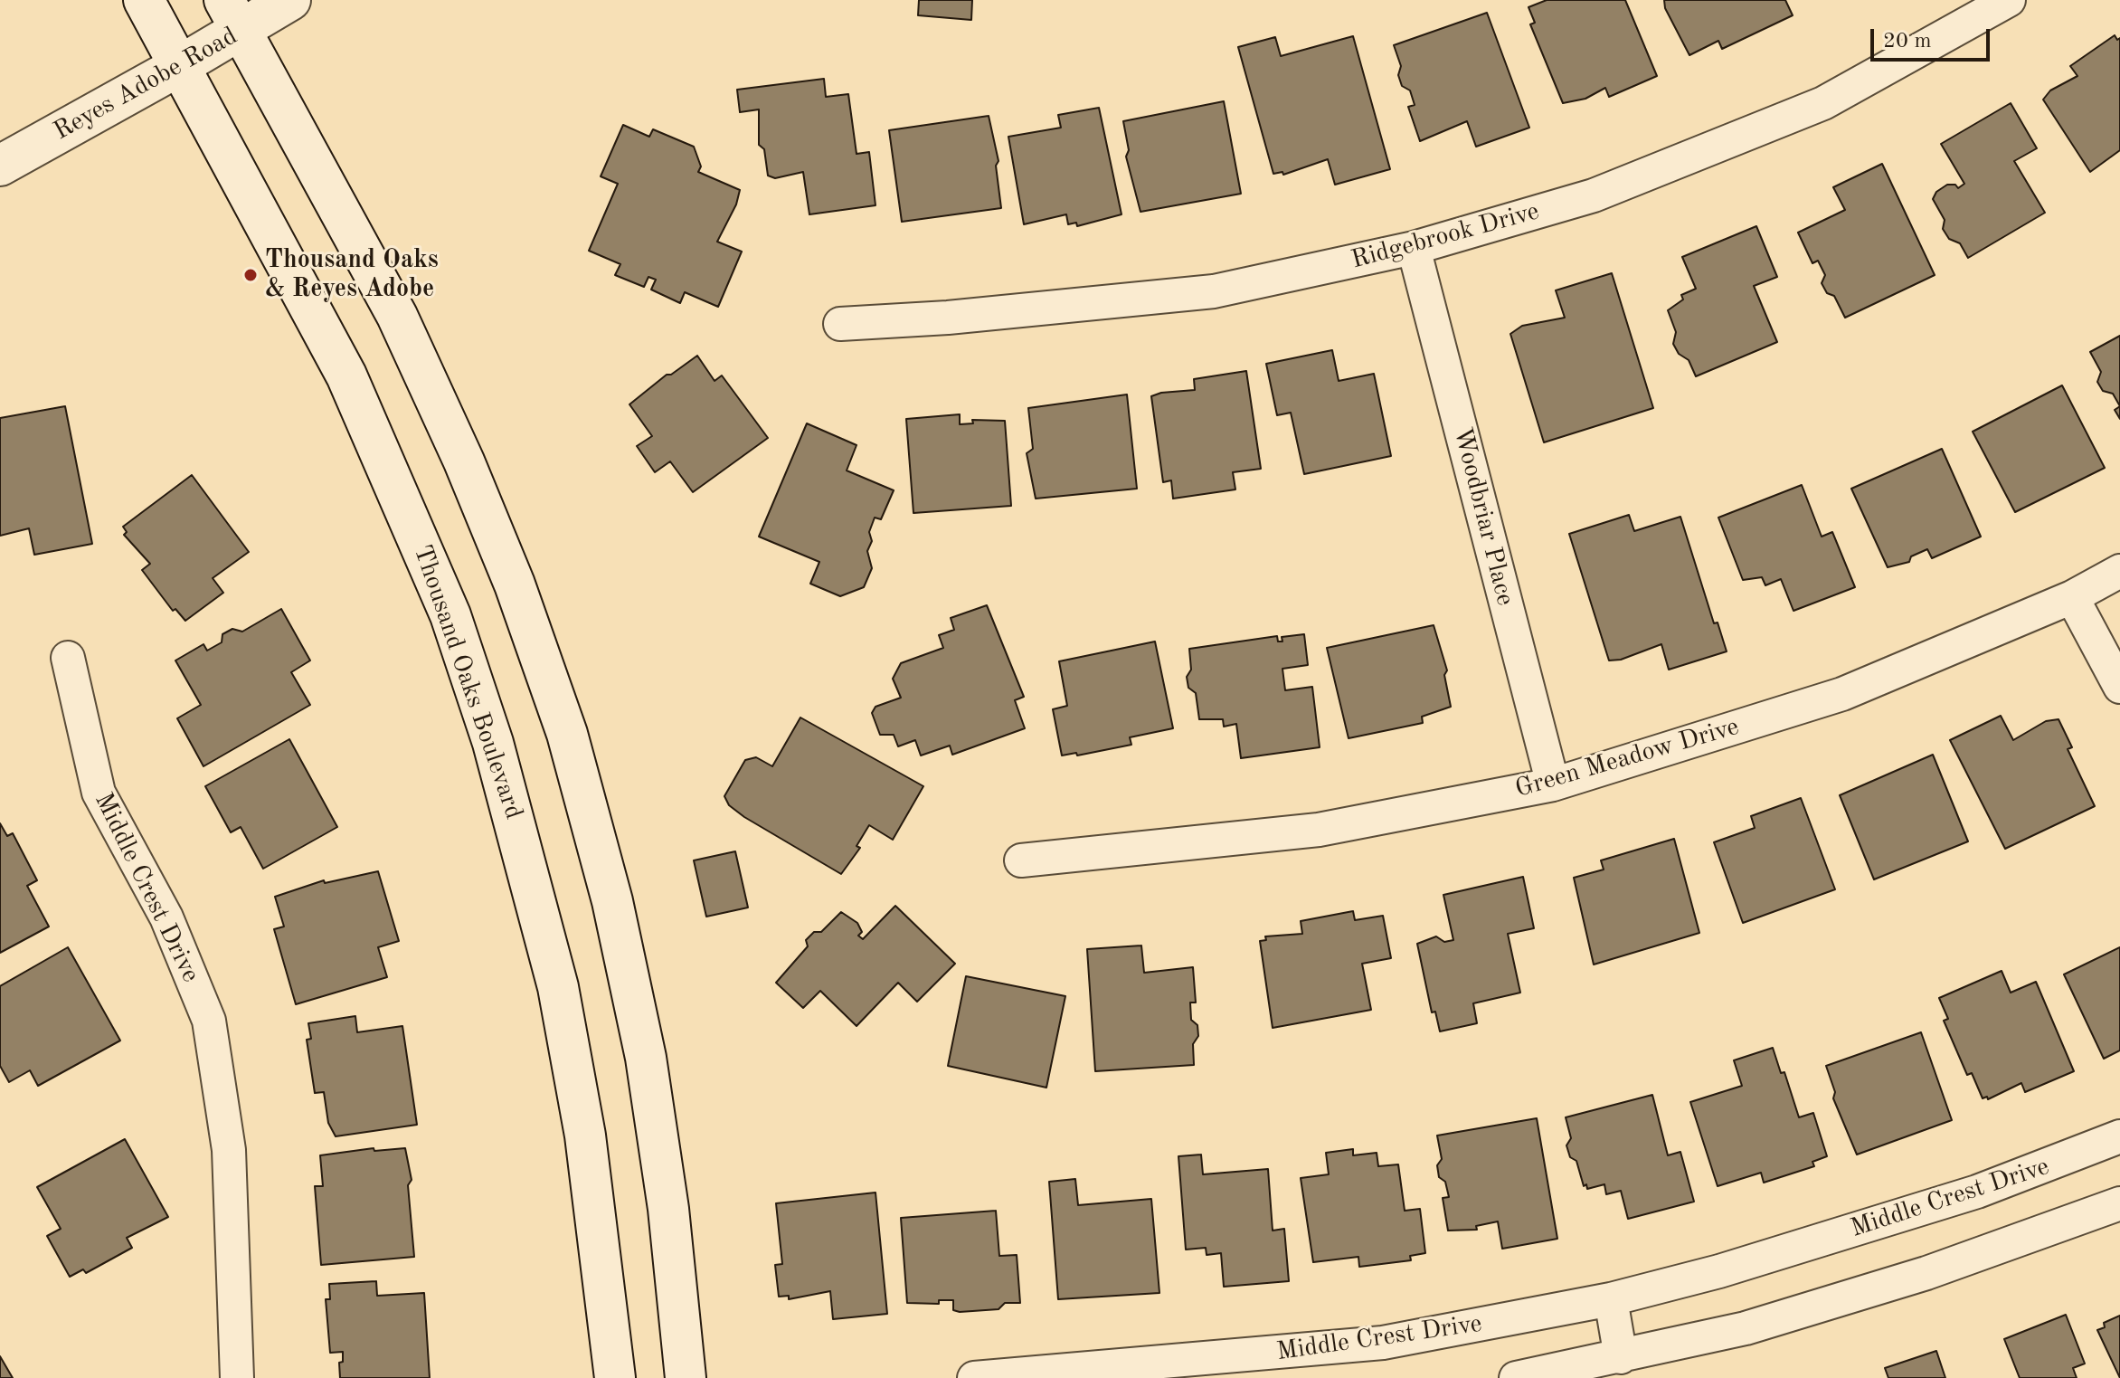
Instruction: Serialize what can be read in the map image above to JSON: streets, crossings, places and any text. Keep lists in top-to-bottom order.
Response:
{
  "streets": {
    "main road": ["Reyes Adobe Road", "Thousand Oaks Boulevard"],
    "street": [
      "Ridgebrook Drive",
      "Woodbriar Place",
      "Green Meadow Drive",
      "Middle Crest Drive"
    ]
  },
  "crossings": [
    ["Reyes Adobe Road", "Thousand Oaks Boulevard"],
    ["Ridgebrook Drive", "Woodbriar Place"],
    ["Woodbriar Place", "Green Meadow Drive"]
  ],
  "places": ["Thousand Oaks & Reyes Adobe"],
  "scale_bar": "20 m"
}
